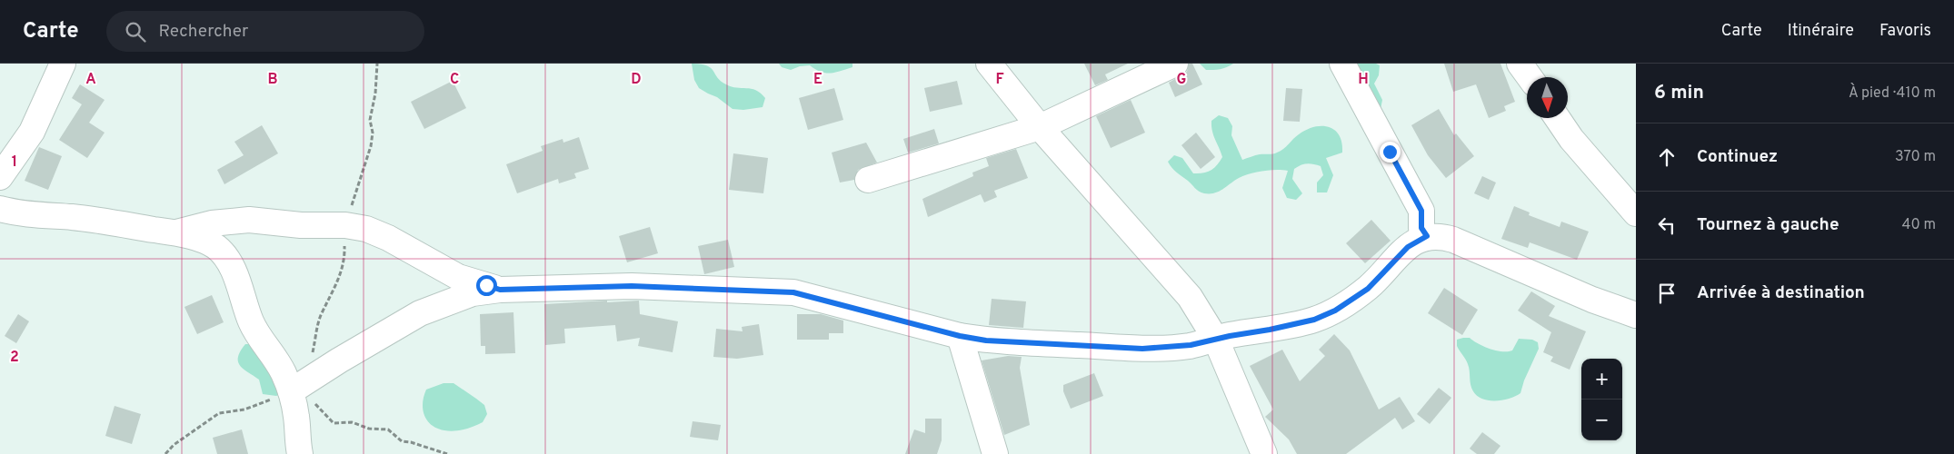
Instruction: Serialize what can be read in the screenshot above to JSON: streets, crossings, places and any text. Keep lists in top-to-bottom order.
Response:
{
  "north": "bottom",
  "page": {
    "header": "Carte",
    "search": "Rechercher",
    "nav": ["Carte", "Itinéraire", "Favoris"],
    "heading": ["6 min", "À pied · 410 m"],
    "list": [
      ["Continuez", "370 m"],
      ["Tournez à gauche", "40 m"],
      "Arrivée à destination"
    ],
    "map_buttons": ["+", "−"]
  },
  "grid": {
    "columns": [
      "A",
      "B",
      "C",
      "D",
      "E",
      "F",
      "G",
      "H"
    ],
    "rows": ["1", "2"]
  }
}
